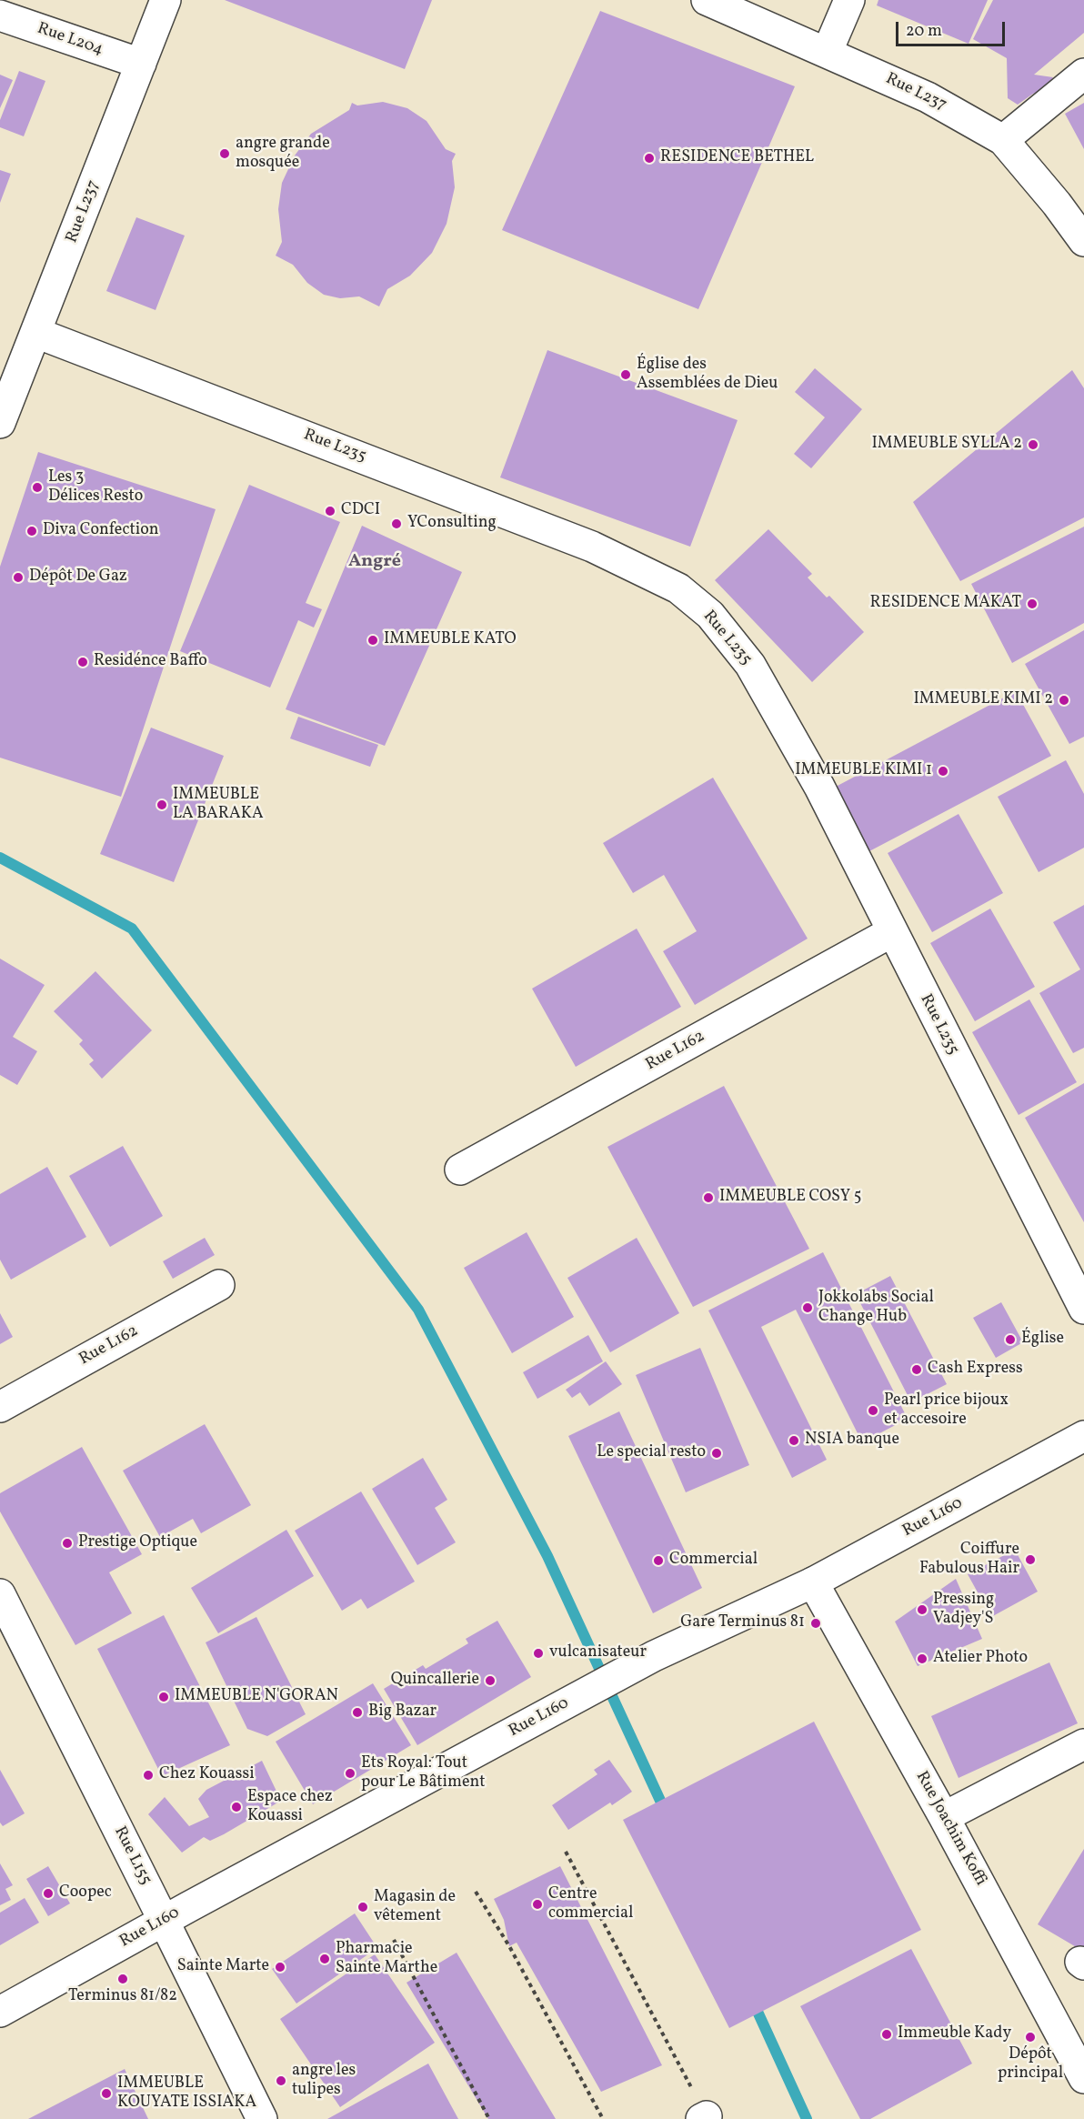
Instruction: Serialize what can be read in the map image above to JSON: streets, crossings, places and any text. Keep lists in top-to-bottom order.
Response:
{
  "streets": {
    "street": [
      "Rue L204",
      "Rue L237",
      "Rue L235",
      "Rue L162",
      "Rue L160",
      "Rue Joachim Koffi",
      "Rue L155"
    ]
  },
  "crossings": [
    ["Rue L204", "Rue L237"],
    ["Rue L237", "Rue L235"],
    ["Rue L235", "Rue L162"],
    ["Rue L160", "Rue Joachim Koffi"],
    ["Rue L160", "Rue L155"]
  ],
  "districts": ["Angré"],
  "places": [
    "angre grande mosquée",
    "RESIDENCE BETHEL",
    "Église des Assemblées de Dieu",
    "IMMEUBLE SYLLA 2",
    "Les 3 Délices Resto",
    "CDCI",
    "YConsulting",
    "Diva Confection",
    "Dépôt De Gaz",
    "RESIDENCE MAKAT",
    "IMMEUBLE KATO",
    "Residénce Baffo",
    "IMMEUBLE KIMI 2",
    "IMMEUBLE KIMI 1",
    "IMMEUBLE LA BARAKA",
    "IMMEUBLE COSY 5",
    "Jokkolabs Social Change Hub",
    "Église",
    "Cash Express",
    "Pearl price bijoux et accesoire",
    "NSIA banque",
    "Le special resto",
    "Prestige Optique",
    "Coiffure Fabulous Hair",
    "Commercial",
    "Pressing Vadjey'S",
    "Gare Terminus 81",
    "vulcanisateur",
    "Atelier Photo",
    "Quincallerie",
    "IMMEUBLE N'GORAN",
    "Big Bazar",
    "Ets Royal: Tout pour Le Bâtiment",
    "Chez Kouassi",
    "Espace chez Kouassi",
    "Coopec",
    "Centre commercial",
    "Magasin de vêtement",
    "Pharmacie Sainte Marthe",
    "Sainte Marte",
    "Terminus 81/82",
    "Immeuble Kady",
    "Dépôt principal",
    "angre les tulipes",
    "IMMEUBLE KOUYATE ISSIAKA"
  ],
  "scale_bar": "20 m"
}
